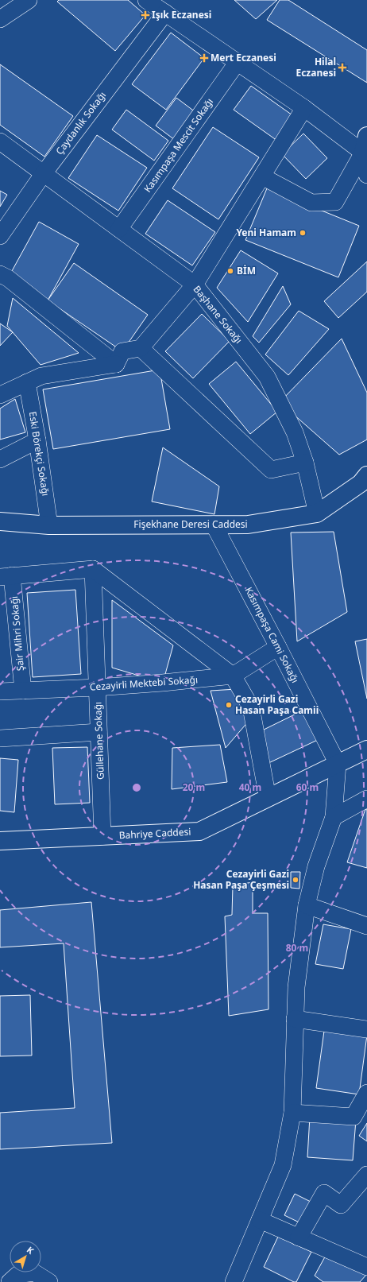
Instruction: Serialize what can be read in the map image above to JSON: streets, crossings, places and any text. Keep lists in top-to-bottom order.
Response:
{
  "streets": {
    "main road": ["Fişekhane Deresi Caddesi", "Bahriye Caddesi"],
    "street": [
      "Çaydanlık Sokağı",
      "Kasımpaşa Mescit Sokağı",
      "Başhane Sokağı",
      "Eski Börekçi Sokağı",
      "Şair Mihri Sokağı",
      "Kasımpaşa Cami Sokağı",
      "Cezayirli Mektebi Sokağı",
      "Güllehane Sokağı"
    ]
  },
  "crossings": [
    ["Çaydanlık Sokağı", "Başhane Sokağı"],
    ["Kasımpaşa Mescit Sokağı", "Başhane Sokağı"],
    ["Başhane Sokağı", "Fişekhane Deresi Caddesi"],
    ["Eski Börekçi Sokağı", "Fişekhane Deresi Caddesi"],
    ["Fişekhane Deresi Caddesi", "Kasımpaşa Cami Sokağı"],
    ["Şair Mihri Sokağı", "Cezayirli Mektebi Sokağı"],
    ["Kasımpaşa Cami Sokağı", "Cezayirli Mektebi Sokağı"],
    ["Kasımpaşa Cami Sokağı", "Bahriye Caddesi"],
    ["Cezayirli Mektebi Sokağı", "Güllehane Sokağı"],
    ["Güllehane Sokağı", "Bahriye Caddesi"]
  ],
  "places": {
    "health": ["Işık Eczanesi", "Mert Eczanesi", "Hilal Eczanesi"],
    "other": [
      "Yeni Hamam",
      "BİM",
      "Cezayirli Gazi Hasan Paşa Camii",
      "Cezayirli Gazi Hasan Paşa Çeşmesi"
    ]
  },
  "north": "top right",
  "rings": [
    "20 m",
    "40 m",
    "60 m",
    "80 m"
  ]
}
